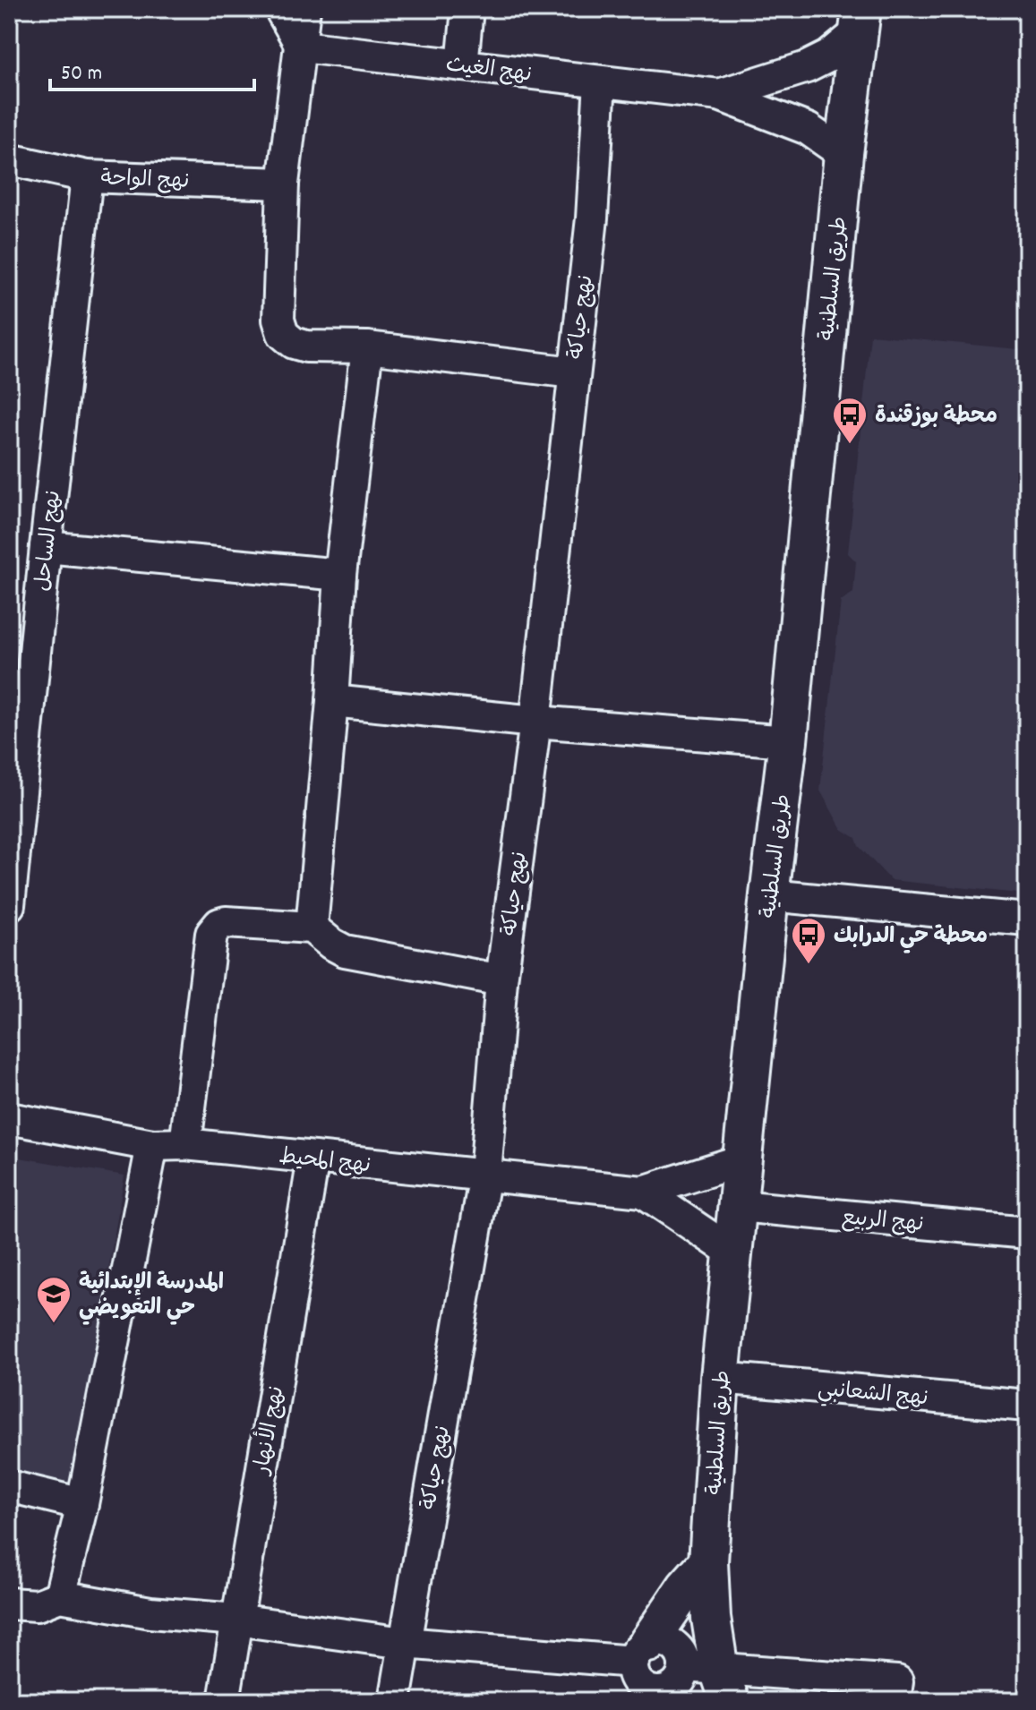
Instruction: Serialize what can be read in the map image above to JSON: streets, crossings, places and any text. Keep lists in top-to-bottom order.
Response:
{
  "streets": {
    "main road": ["طريق السلطنية"],
    "street": [
      "نهج الغيث",
      "نهج الواحة",
      "نهج حياكة",
      "نهج الساحل",
      "نهج المحيط",
      "نهج الربيع",
      "نهج الشعانبي",
      "نهج الأنهار"
    ]
  },
  "crossings": [
    ["نهج الغيث", "طريق السلطنية"],
    ["نهج الغيث", "نهج حياكة"],
    ["نهج الواحة", "نهج الساحل"],
    ["طريق السلطنية", "نهج المحيط"],
    ["طريق السلطنية", "نهج الربيع"],
    ["طريق السلطنية", "نهج الشعانبي"],
    ["نهج حياكة", "نهج المحيط"],
    ["نهج المحيط", "نهج الأنهار"]
  ],
  "places": {
    "bus stop": ["محطة بوزقندة", "محطة حي الدرابك"],
    "school or university": ["المدرسة الإبتدائية حي التعويضي"]
  },
  "scale_bar": "50 m"
}
